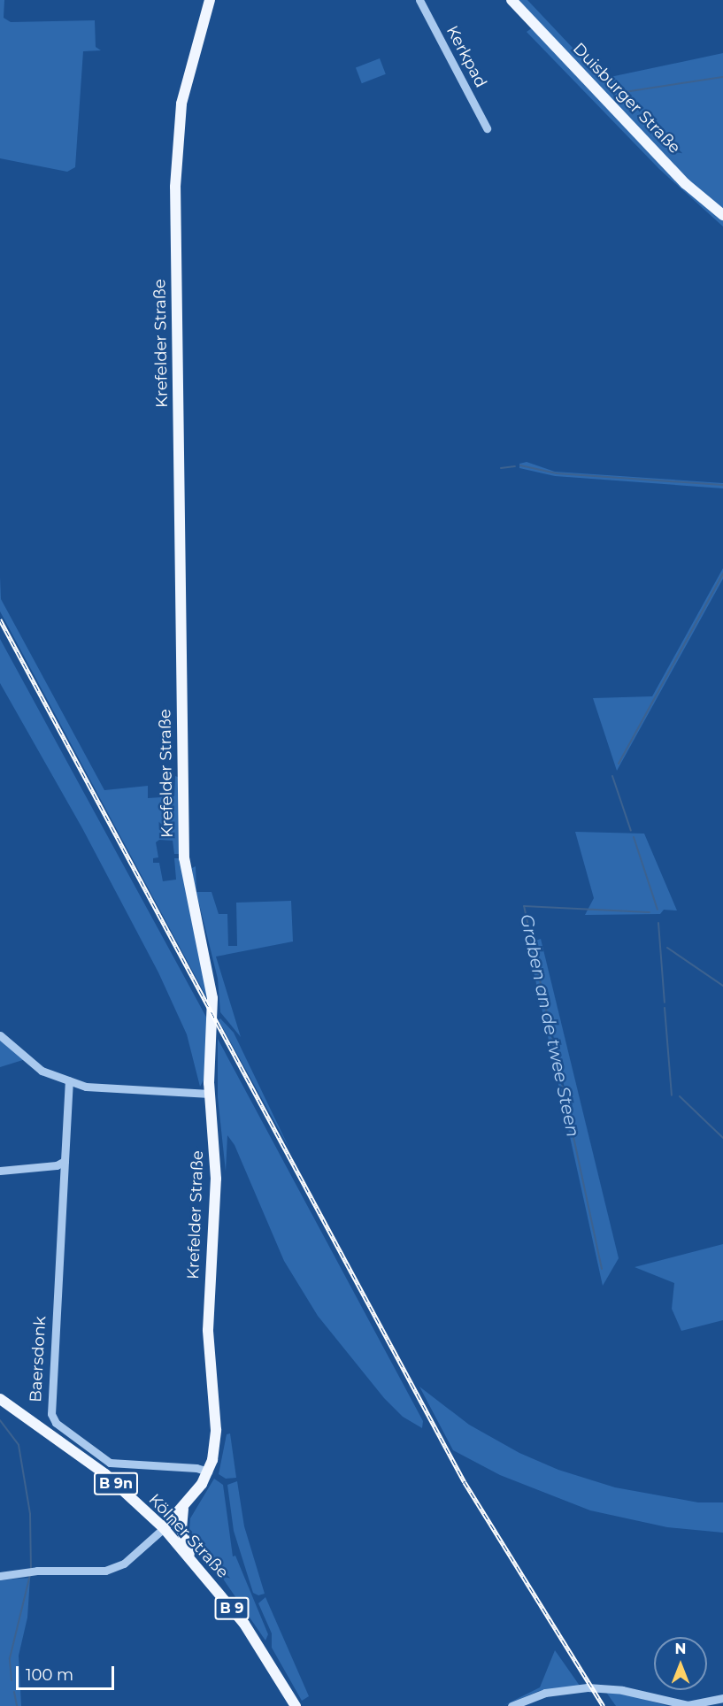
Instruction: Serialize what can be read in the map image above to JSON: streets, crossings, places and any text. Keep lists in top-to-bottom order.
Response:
{
  "streets": {
    "main road": [
      "Duisburger Straße",
      "Krefelder Straße",
      "B 9n",
      "Kölner Straße",
      "B 9"
    ],
    "street": ["Kerkpad", "Baersdonk"]
  },
  "crossings": [
    ["Krefelder Straße", "Baersdonk"],
    ["Krefelder Straße", "Kölner Straße"]
  ],
  "water": ["Graben an de twee Steen"],
  "scale_bar": "100 m",
  "north": "top"
}
